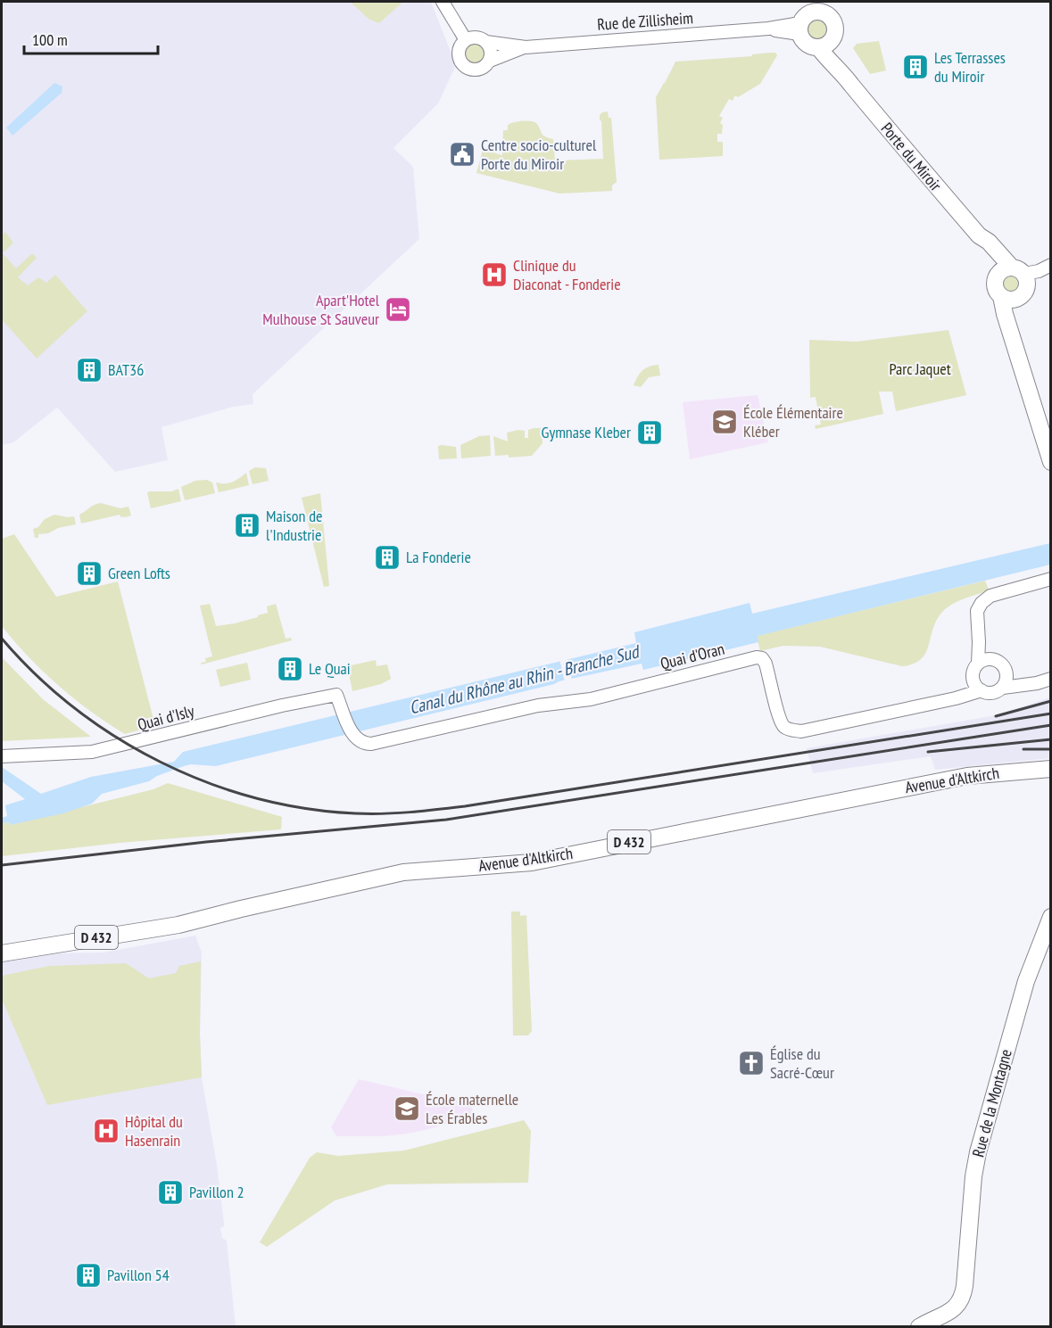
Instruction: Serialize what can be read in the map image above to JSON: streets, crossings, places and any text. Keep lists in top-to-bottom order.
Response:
{
  "streets": {
    "main road": [
      "Porte du Miroir",
      "Avenue d'Altkirch",
      "D 432",
      "Rue de la Montagne"
    ],
    "street": ["Rue de Zillisheim", "Quai d'Oran", "Quai d'Isly"]
  },
  "crossings": [
    ["Rue de Zillisheim", "Porte du Miroir"],
    ["Quai d'Oran", "Quai d'Isly"]
  ],
  "water": ["Canal du Rhône au Rhin - Branche Sud"],
  "parks": ["Parc Jaquet"],
  "places": {
    "building": [
      "Les Terrasses du Miroir",
      "BAT36",
      "Gymnase Kleber",
      "Maison de l'Industrie",
      "La Fonderie",
      "Green Lofts",
      "Le Quai",
      "Pavillon 2",
      "Pavillon 54"
    ],
    "public building": ["Centre socio-culturel Porte du Miroir"],
    "hospital": ["Clinique du Diaconat - Fonderie", "Hôpital du Hasenrain"],
    "hotel": ["Apart'Hotel Mulhouse St Sauveur"],
    "school or university": ["École Élémentaire Kléber", "École maternelle Les Érables"],
    "church": ["Église du Sacré-Cœur"]
  },
  "scale_bar": "100 m"
}
